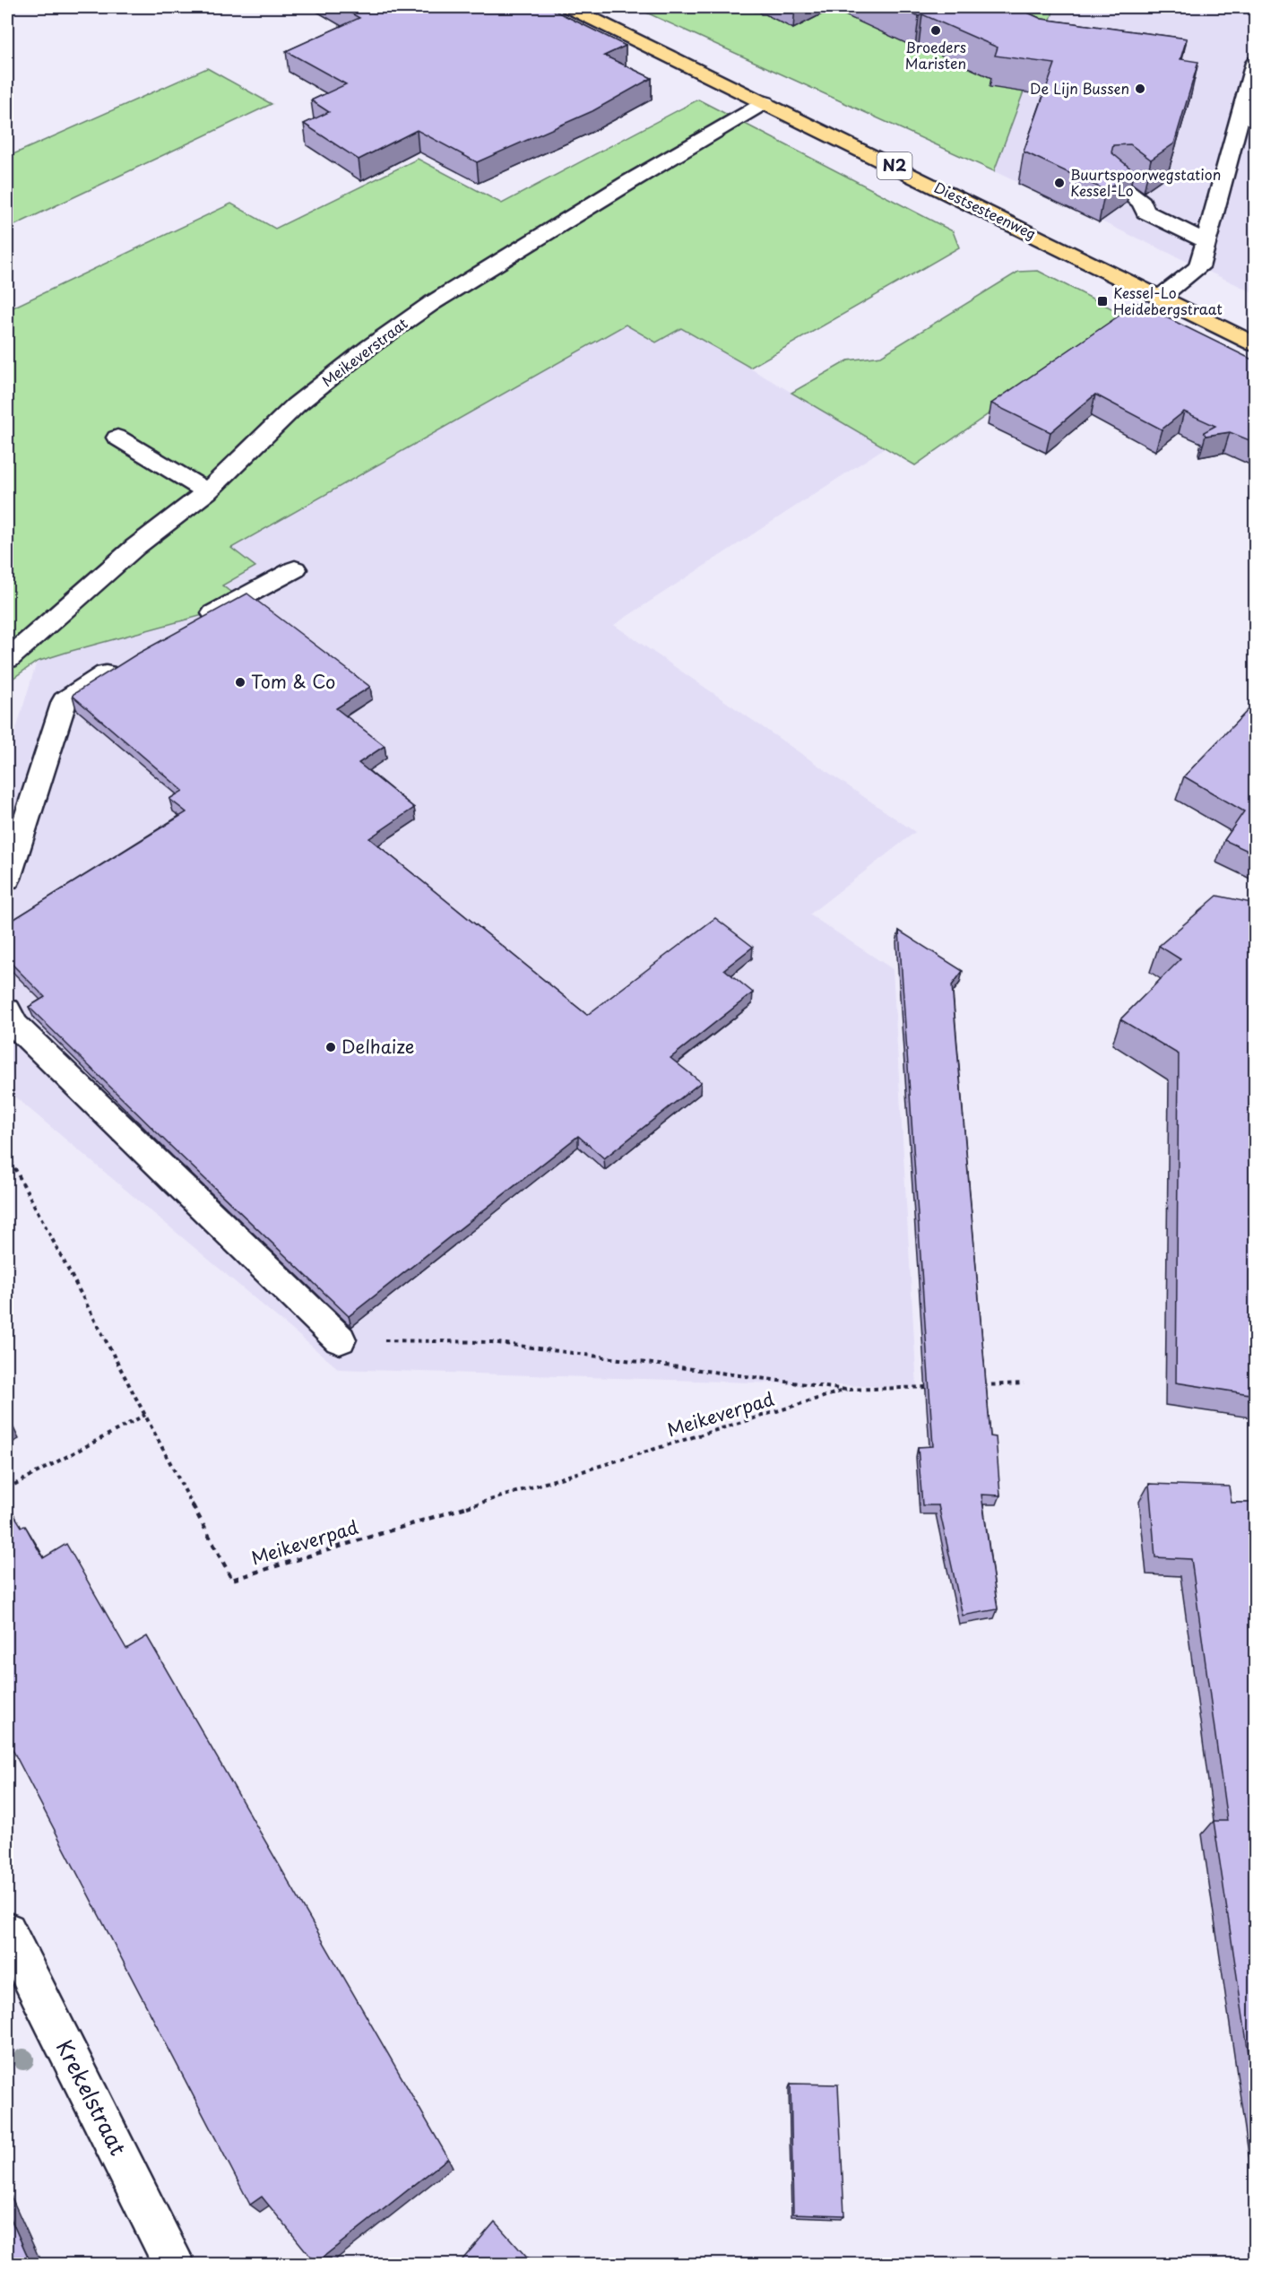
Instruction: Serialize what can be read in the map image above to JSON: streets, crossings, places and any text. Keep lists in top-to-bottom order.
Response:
{
  "streets": {
    "main road": ["N2", "Diestsesteenweg"],
    "street": ["Meikeverstraat", "Krekelstraat"],
    "path": ["Meikeverpad"]
  },
  "crossings": [
    ["Diestsesteenweg", "Meikeverstraat"]
  ],
  "places": {
    "other": [
      "Broeders Maristen",
      "De Lijn Bussen",
      "Buurtspoorwegstation Kessel-Lo",
      "Tom & Co",
      "Delhaize"
    ],
    "transit": ["Kessel-Lo Heidebergstraat"]
  }
}
